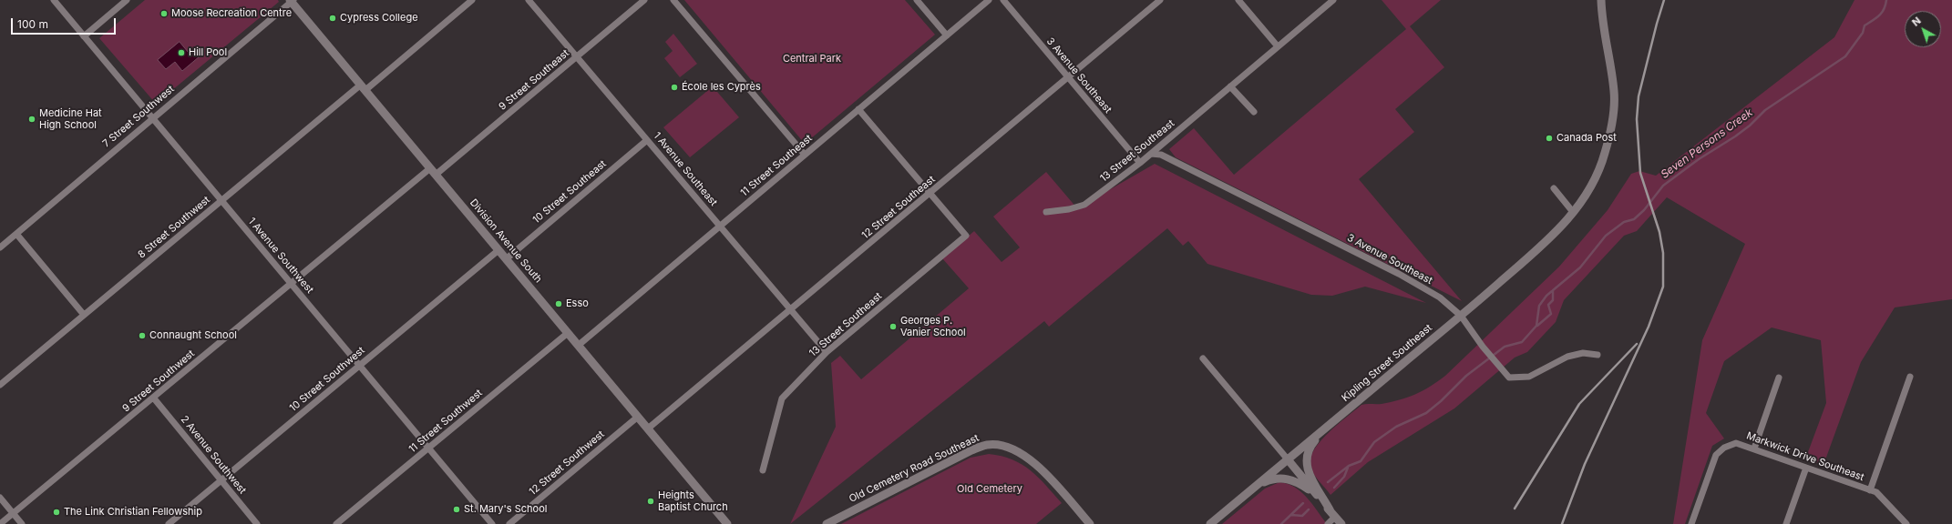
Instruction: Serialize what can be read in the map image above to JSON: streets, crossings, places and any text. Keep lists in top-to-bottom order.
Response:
{
  "streets": {
    "street": [
      "3 Avenue Southeast",
      "9 Street Southeast",
      "7 Street Southwest",
      "13 Street Southeast",
      "11 Street Southeast",
      "1 Avenue Southeast",
      "10 Street Southeast",
      "12 Street Southeast",
      "8 Street Southwest",
      "Division Avenue South",
      "1 Avenue Southwest",
      "Kipling Street Southeast",
      "10 Street Southwest",
      "9 Street Southwest",
      "11 Street Southwest",
      "2 Avenue Southwest",
      "Markwick Drive Southeast",
      "12 Street Southwest",
      "Old Cemetery Road Southeast"
    ]
  },
  "crossings": [
    ["3 Avenue Southeast", "13 Street Southeast"],
    ["3 Avenue Southeast", "12 Street Southeast"],
    ["3 Avenue Southeast", "Kipling Street Southeast"],
    ["9 Street Southeast", "1 Avenue Southeast"],
    ["9 Street Southeast", "Division Avenue South"],
    ["9 Street Southeast", "9 Street Southwest"],
    ["7 Street Southwest", "Division Avenue South"],
    ["7 Street Southwest", "1 Avenue Southwest"],
    ["13 Street Southeast", "1 Avenue Southeast"],
    ["13 Street Southeast", "12 Street Southeast"],
    ["11 Street Southeast", "1 Avenue Southeast"],
    ["11 Street Southeast", "Division Avenue South"],
    ["1 Avenue Southeast", "10 Street Southeast"],
    ["1 Avenue Southeast", "12 Street Southeast"],
    ["10 Street Southeast", "Division Avenue South"],
    ["12 Street Southeast", "Division Avenue South"],
    ["8 Street Southwest", "Division Avenue South"],
    ["8 Street Southwest", "1 Avenue Southwest"],
    ["Division Avenue South", "10 Street Southwest"],
    ["Division Avenue South", "9 Street Southwest"],
    ["Division Avenue South", "11 Street Southwest"],
    ["Division Avenue South", "12 Street Southwest"],
    ["1 Avenue Southwest", "10 Street Southwest"],
    ["1 Avenue Southwest", "9 Street Southwest"],
    ["1 Avenue Southwest", "11 Street Southwest"],
    ["10 Street Southwest", "2 Avenue Southwest"],
    ["9 Street Southwest", "2 Avenue Southwest"]
  ],
  "water": ["Seven Persons Creek"],
  "parks": ["Central Park", "Old Cemetery"],
  "places": [
    "Moose Recreation Centre",
    "Cypress College",
    "Hill Pool",
    "École les Cyprès",
    "Medicine Hat High School",
    "Canada Post",
    "Esso",
    "Georges P. Vanier School",
    "Connaught School",
    "Heights Baptist Church",
    "St. Mary's School",
    "The Link Christian Fellowship"
  ],
  "scale_bar": "100 m",
  "north": "top left"
}
